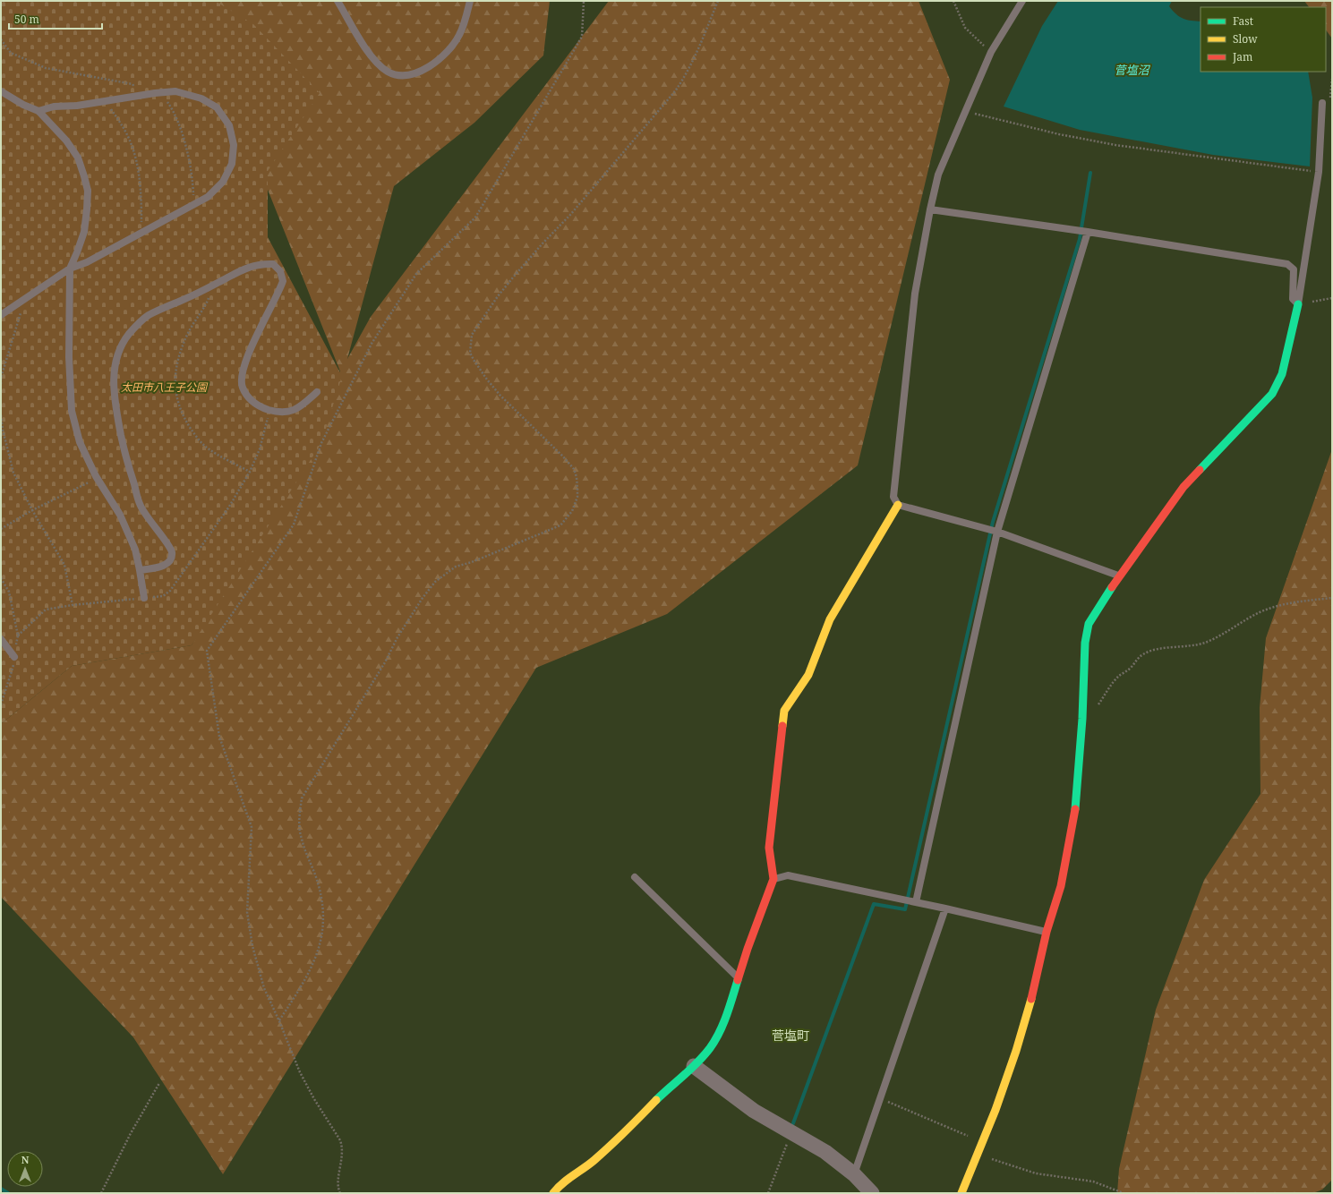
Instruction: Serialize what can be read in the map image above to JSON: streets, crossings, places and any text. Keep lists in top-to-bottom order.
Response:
{
  "districts": ["菅塩町"],
  "water": ["菅塩沼"],
  "parks": ["太田市八王子公園"],
  "legend": ["Fast", "Slow", "Jam"],
  "scale_bar": "50 m",
  "north": "top"
}
